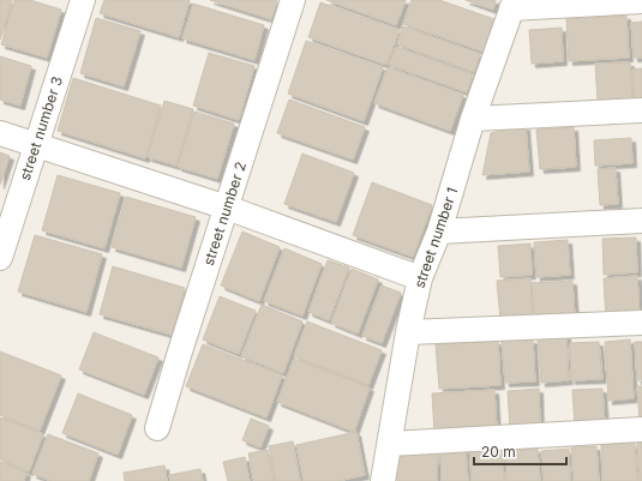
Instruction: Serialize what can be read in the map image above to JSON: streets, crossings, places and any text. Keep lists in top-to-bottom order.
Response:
{
  "streets": {
    "street": ["street number 3", "street number 2", "street number 1"]
  },
  "scale_bar": "20 m"
}
